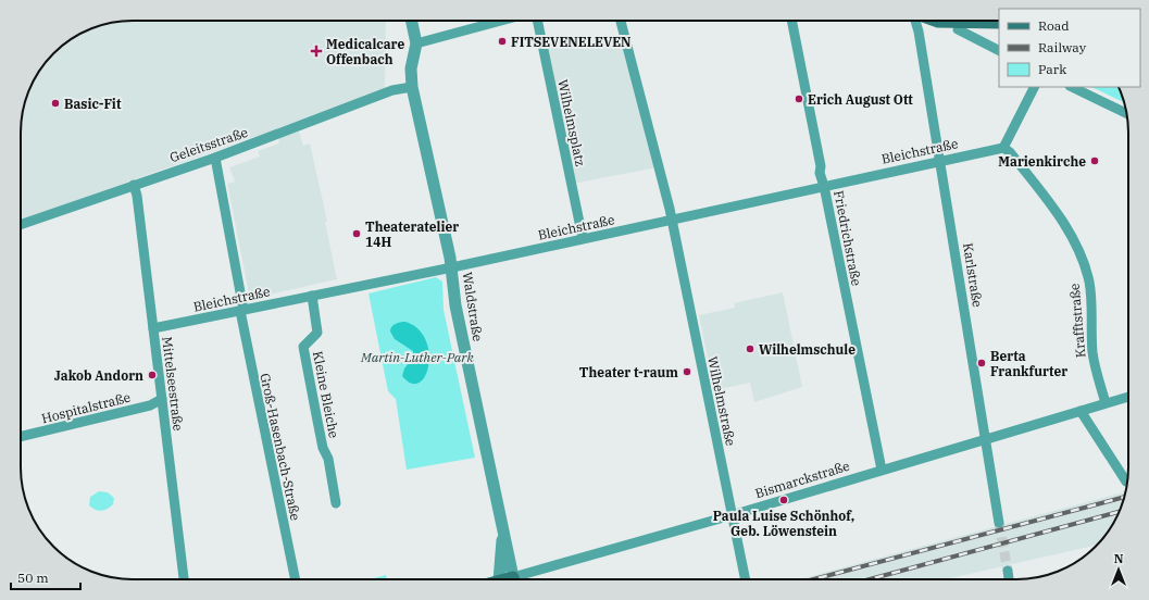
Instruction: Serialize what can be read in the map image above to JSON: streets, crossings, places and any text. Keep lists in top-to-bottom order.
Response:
{
  "streets": {
    "street": [
      "Wilhelmsplatz",
      "Geleitsstraße",
      "Bleichstraße",
      "Friedrichstraße",
      "Karlstraße",
      "Waldstraße",
      "Krafftstraße",
      "Mittelseestraße",
      "Kleine Bleiche",
      "Wilhelmstraße",
      "Hospitalstraße",
      "Groß-Hasenbach-Straße",
      "Bismarckstraße"
    ]
  },
  "crossings": [
    ["Wilhelmsplatz", "Bleichstraße"],
    ["Geleitsstraße", "Waldstraße"],
    ["Geleitsstraße", "Mittelseestraße"],
    ["Geleitsstraße", "Groß-Hasenbach-Straße"],
    ["Bleichstraße", "Friedrichstraße"],
    ["Bleichstraße", "Karlstraße"],
    ["Bleichstraße", "Waldstraße"],
    ["Bleichstraße", "Krafftstraße"],
    ["Bleichstraße", "Mittelseestraße"],
    ["Bleichstraße", "Kleine Bleiche"],
    ["Bleichstraße", "Wilhelmstraße"],
    ["Bleichstraße", "Groß-Hasenbach-Straße"],
    ["Friedrichstraße", "Bismarckstraße"],
    ["Karlstraße", "Bismarckstraße"],
    ["Krafftstraße", "Bismarckstraße"],
    ["Mittelseestraße", "Hospitalstraße"],
    ["Wilhelmstraße", "Bismarckstraße"]
  ],
  "parks": ["Martin-Luther-Park"],
  "places": {
    "other": [
      "FITSEVENELEVEN",
      "Erich August Ott",
      "Basic-Fit",
      "Marienkirche",
      "Theateratelier 14H",
      "Wilhelmschule",
      "Berta Frankfurter",
      "Theater t-raum",
      "Jakob Andorn",
      "Paula Luise Schönhof, Geb. Löwenstein"
    ],
    "health": ["Medicalcare Offenbach"]
  },
  "legend": ["Road", "Railway", "Park"],
  "scale_bar": "50 m",
  "north": "top"
}
